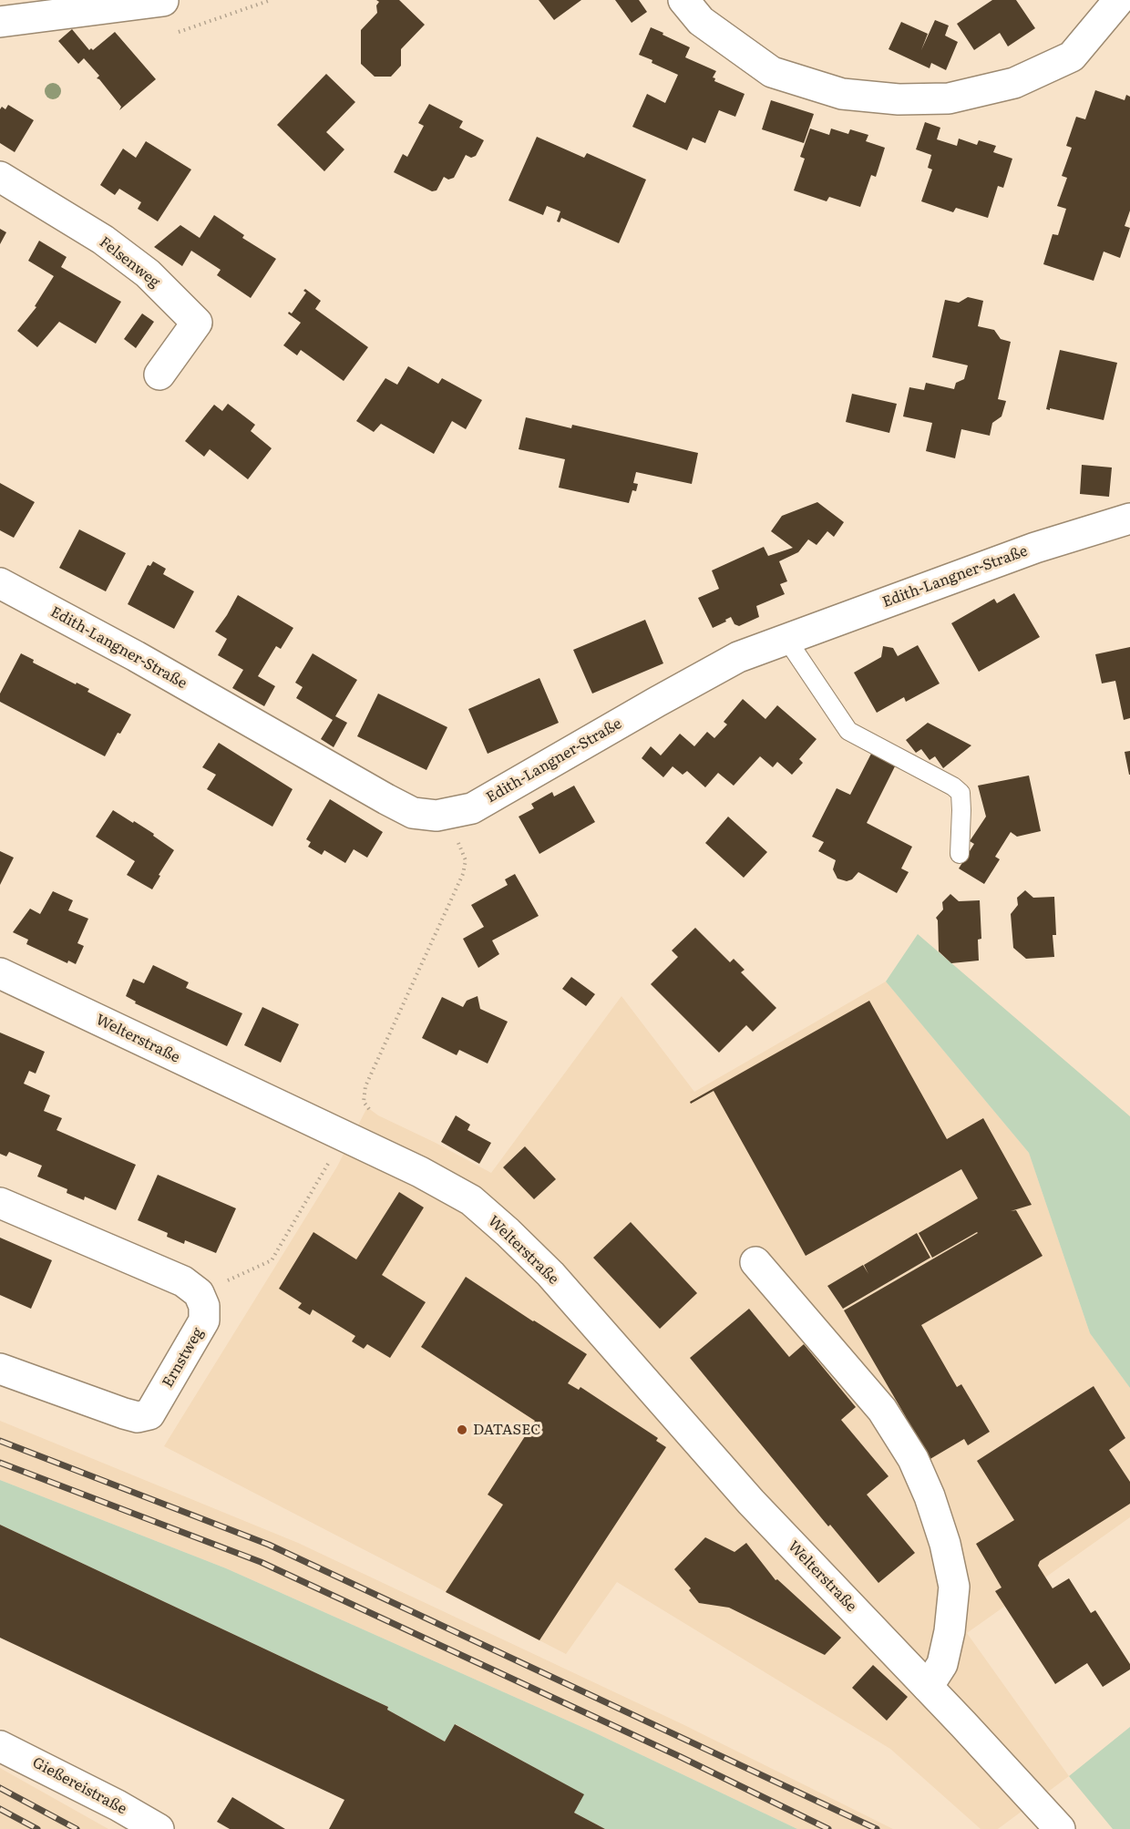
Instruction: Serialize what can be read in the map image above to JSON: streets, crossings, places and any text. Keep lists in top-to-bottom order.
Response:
{
  "streets": {
    "street": [
      "Felsenweg",
      "Edith-Langner-Straße",
      "Welterstraße",
      "Ernstweg",
      "Gießereistraße"
    ]
  },
  "places": ["DATASEC"]
}
